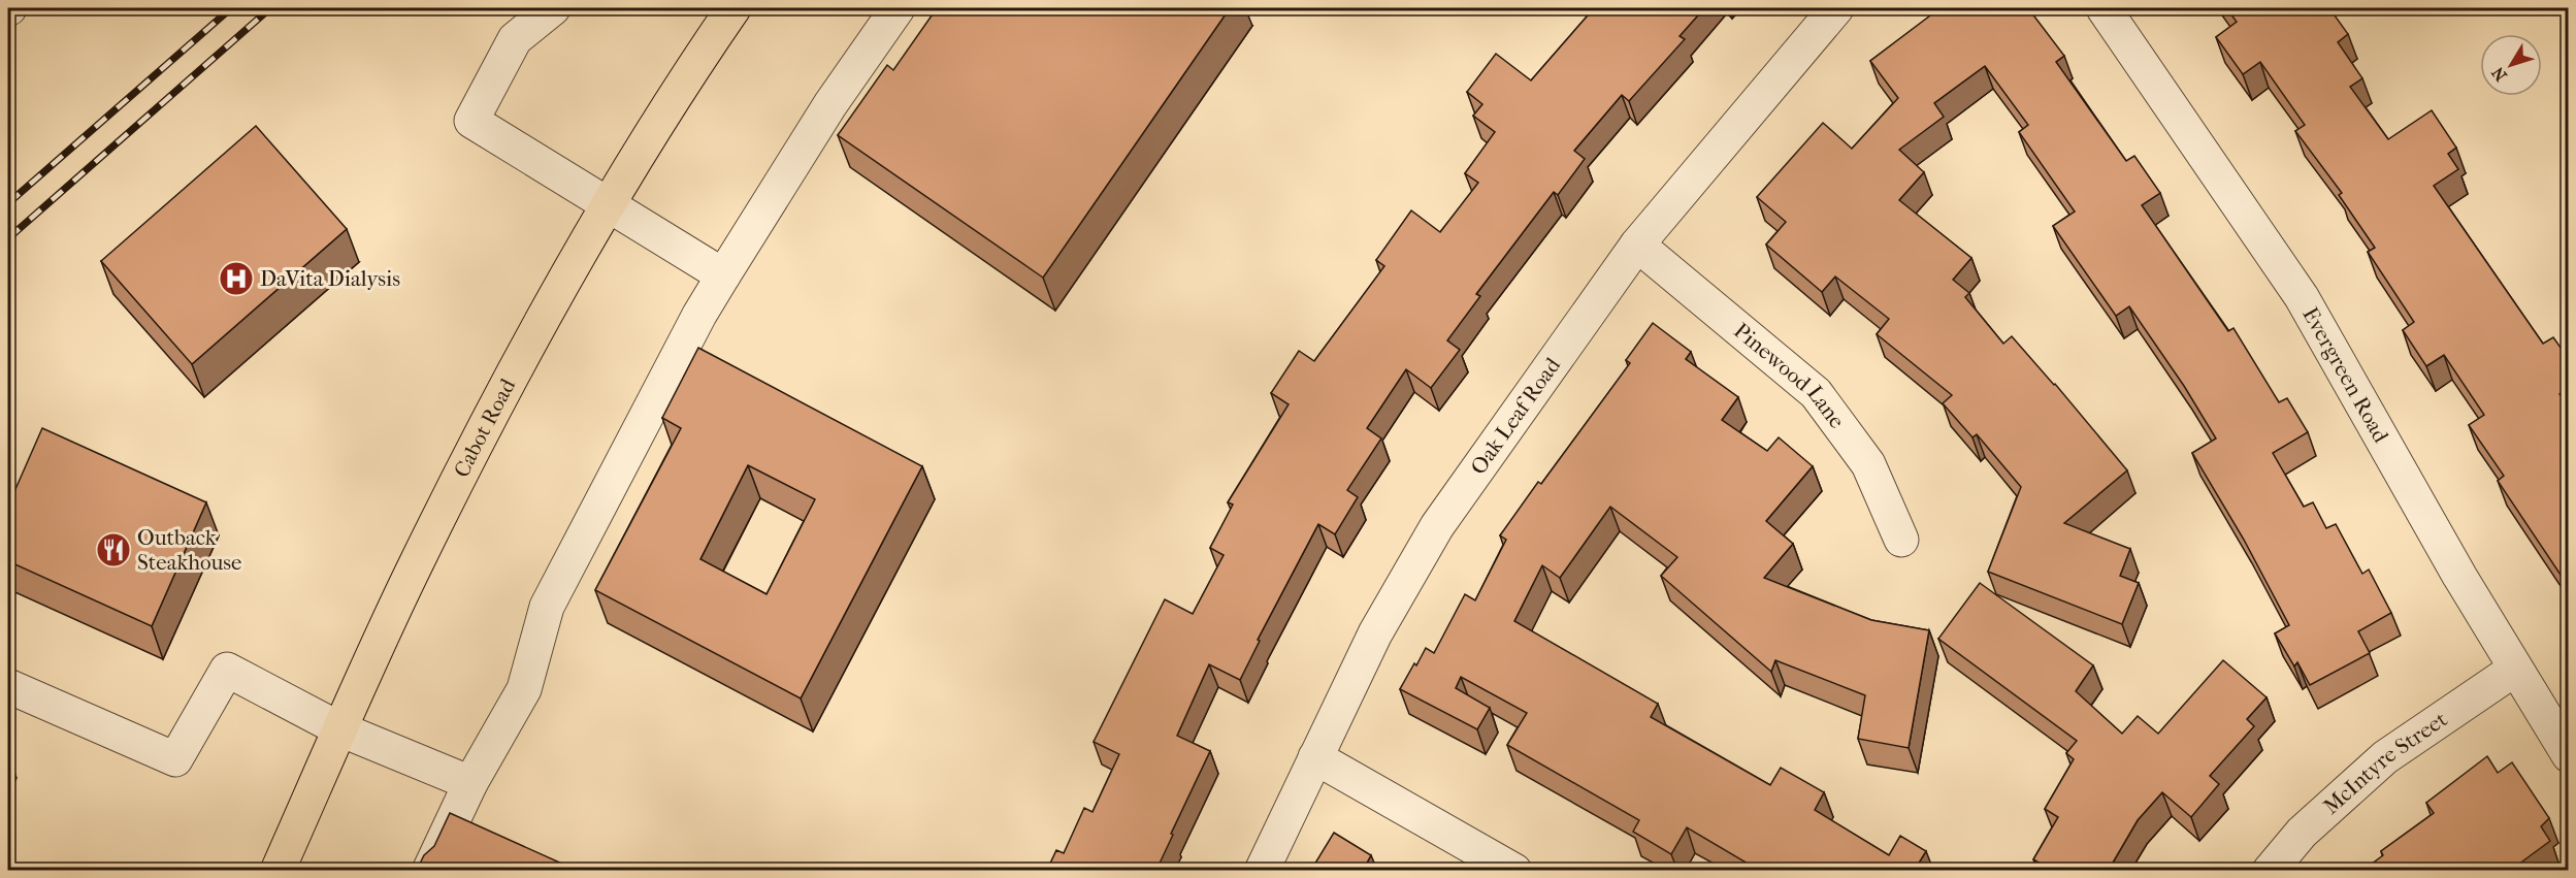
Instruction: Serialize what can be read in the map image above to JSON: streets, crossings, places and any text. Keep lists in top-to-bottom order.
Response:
{
  "streets": {
    "main road": ["Cabot Road"],
    "street": [
      "Evergreen Road",
      "Pinewood Lane",
      "Oak Leaf Road",
      "McIntyre Street"
    ]
  },
  "crossings": [
    ["Evergreen Road", "McIntyre Street"],
    ["Pinewood Lane", "Oak Leaf Road"]
  ],
  "places": {
    "hospital": ["DaVita Dialysis"],
    "restaurant": ["Outback Steakhouse"]
  },
  "north": "bottom left"
}
